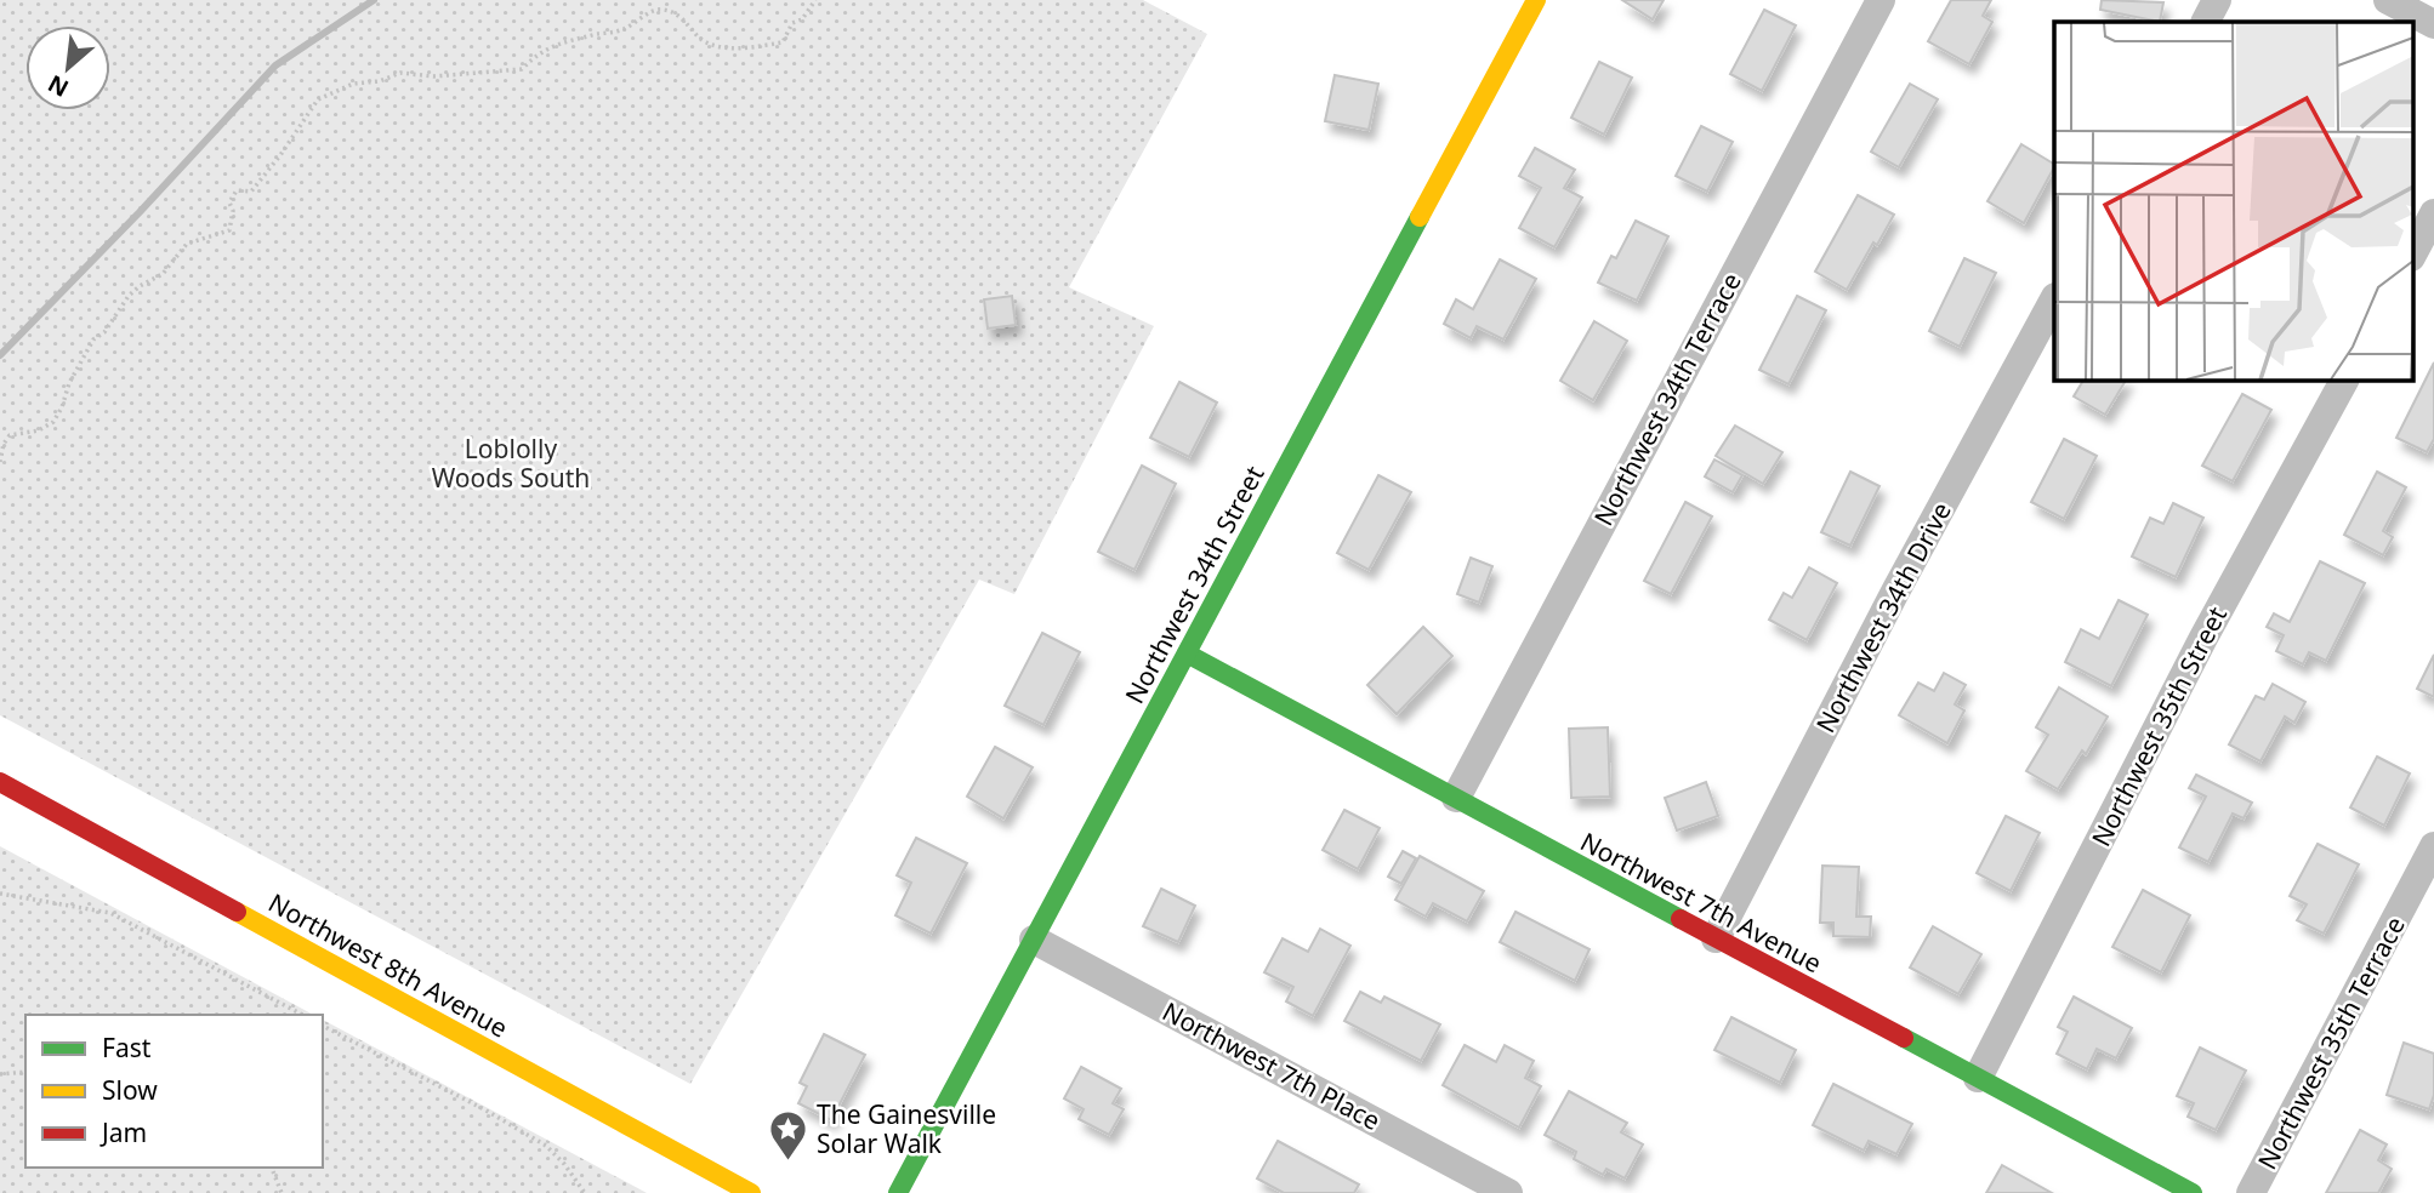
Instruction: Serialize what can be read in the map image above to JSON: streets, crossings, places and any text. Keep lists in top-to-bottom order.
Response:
{
  "streets": {
    "street": [
      "Northwest 34th Terrace",
      "Northwest 34th Street",
      "Northwest 34th Drive",
      "Northwest 35th Street",
      "Northwest 7th Avenue",
      "Northwest 8th Avenue",
      "Northwest 35th Terrace",
      "Northwest 7th Place"
    ]
  },
  "crossings": [
    ["Northwest 34th Terrace", "Northwest 7th Avenue"],
    ["Northwest 34th Street", "Northwest 7th Avenue"],
    ["Northwest 34th Street", "Northwest 7th Place"],
    ["Northwest 34th Drive", "Northwest 7th Avenue"],
    ["Northwest 35th Street", "Northwest 7th Avenue"]
  ],
  "parks": ["Loblolly Woods South"],
  "places": {
    "place": ["The Gainesville Solar Walk"]
  },
  "legend": ["Fast", "Slow", "Jam"],
  "north": "bottom left"
}
